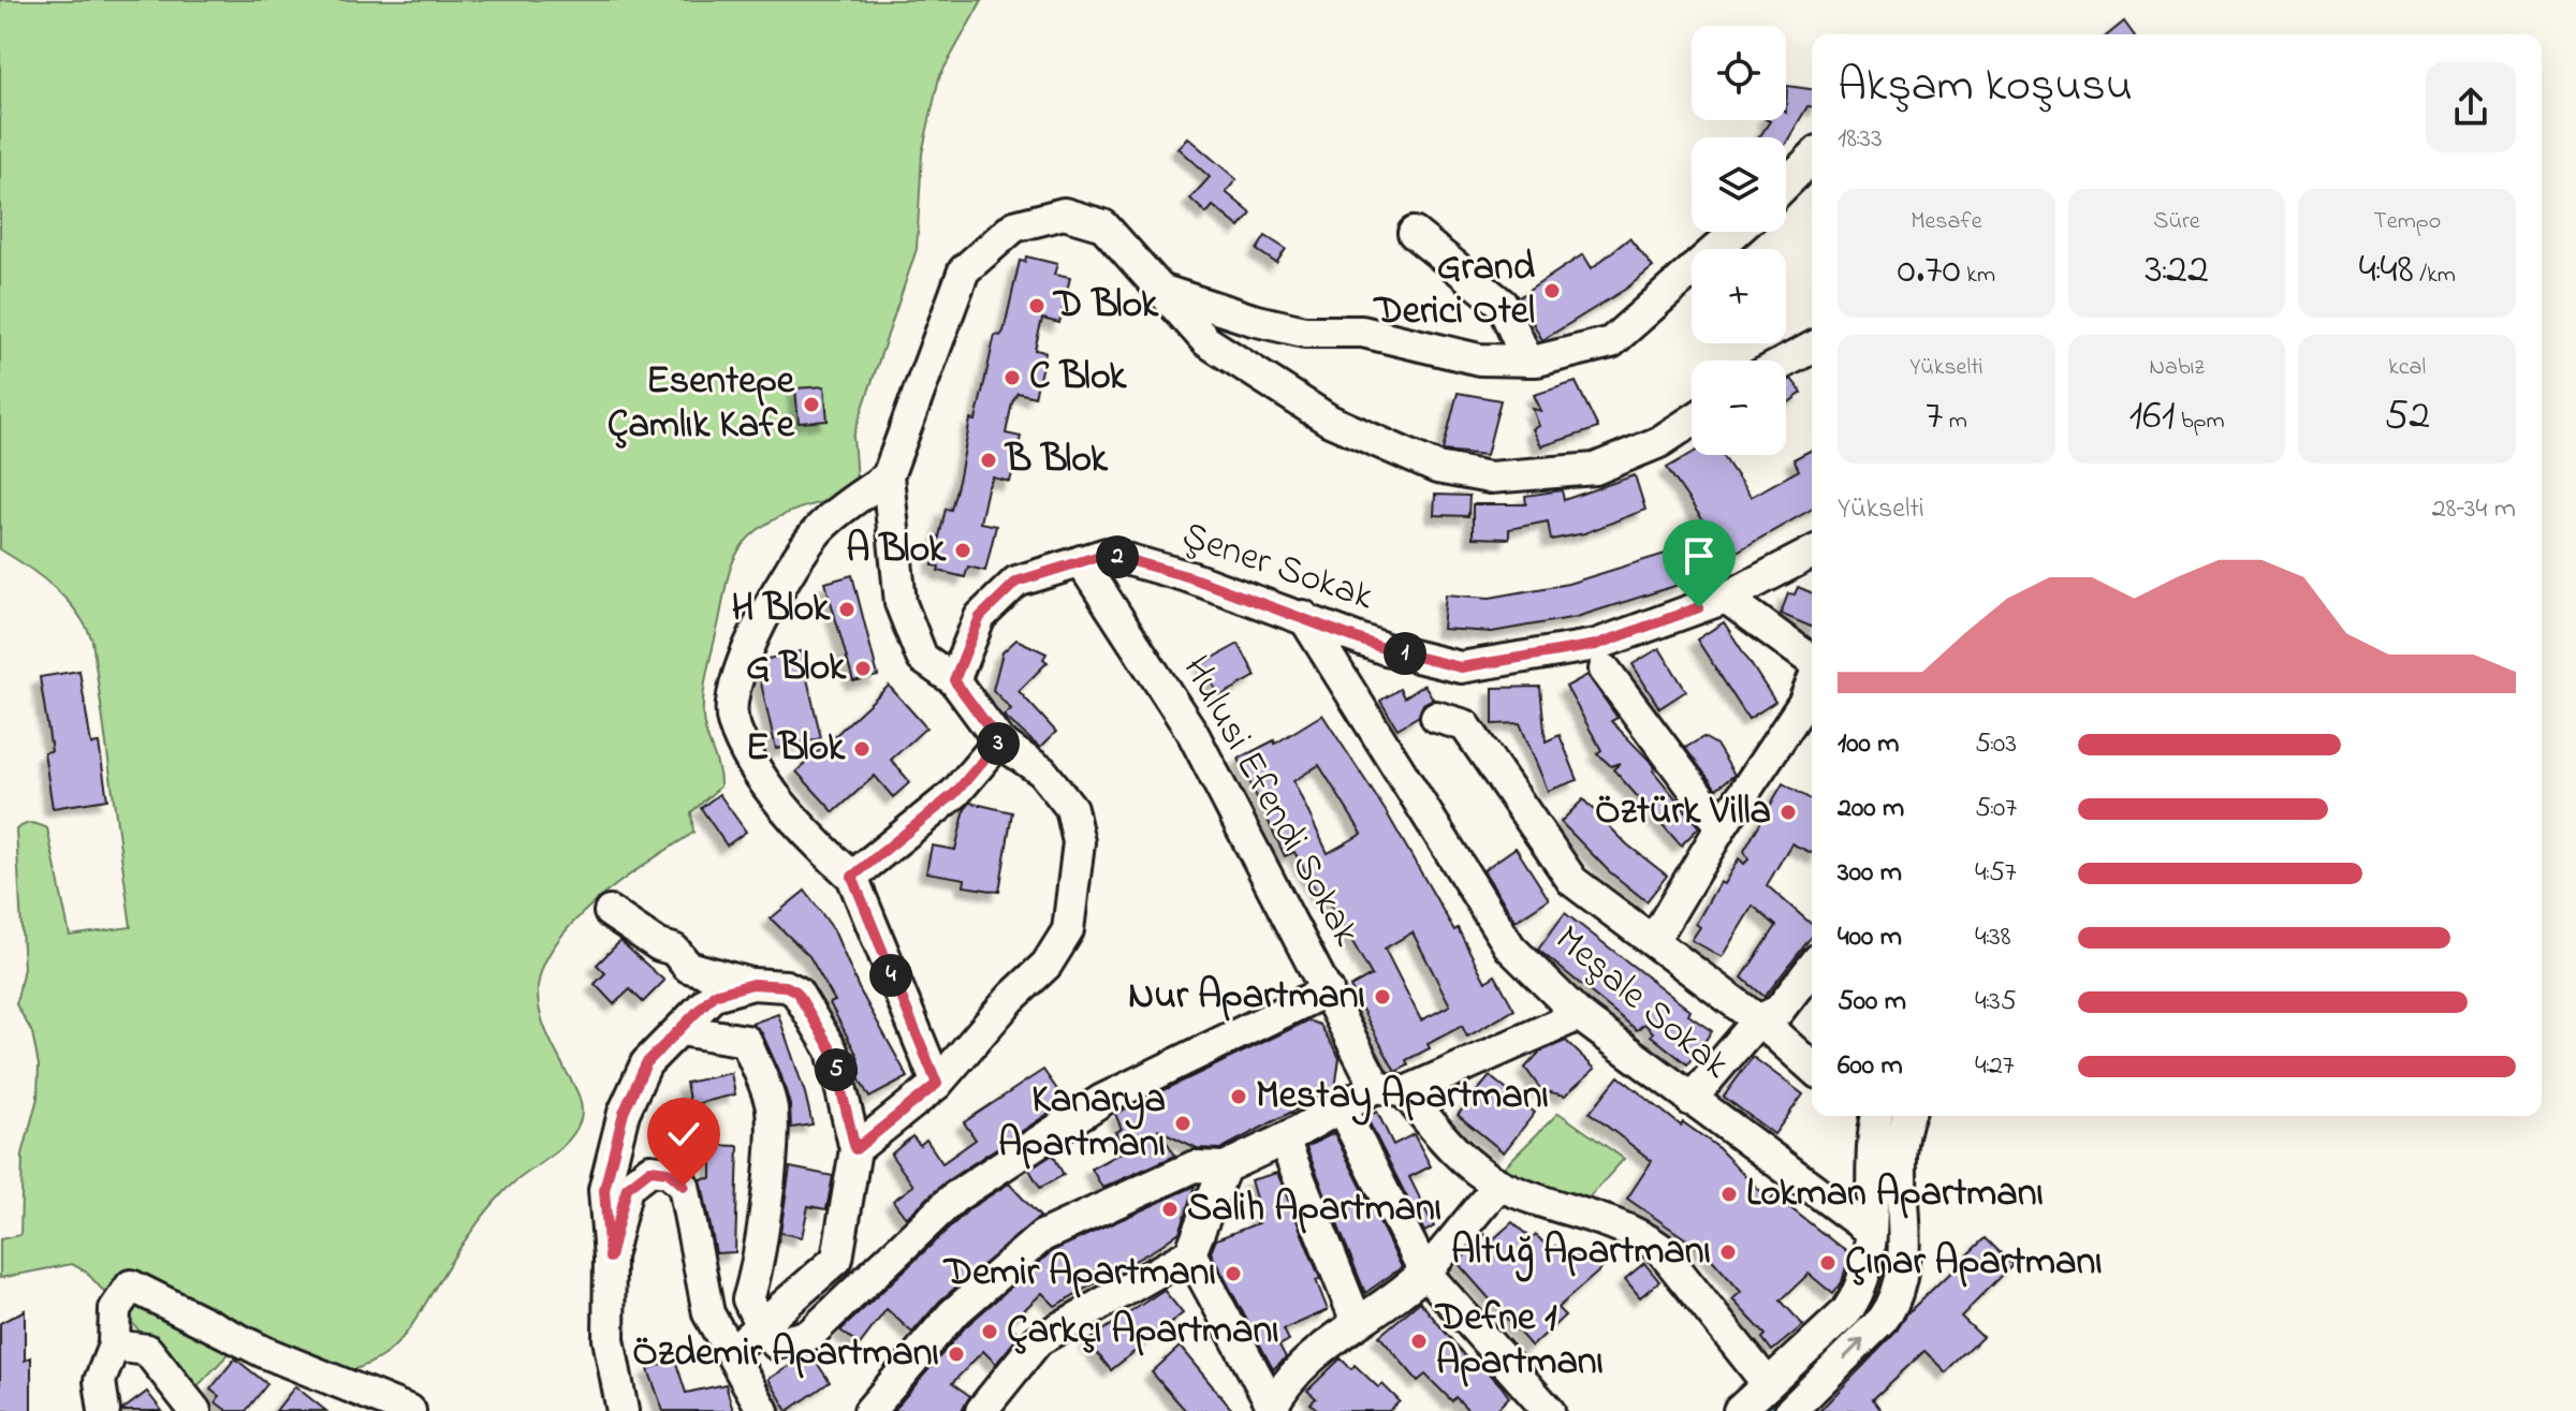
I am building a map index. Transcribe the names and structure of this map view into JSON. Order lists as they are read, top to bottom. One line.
{"streets":{"street":["Şener Sokak","Hulusi Efendi Sokak","Meşale Sokak"]},"crossings":[["Şener Sokak","Hulusi Efendi Sokak"],["Şener Sokak","Meşale Sokak"]],"places":["Grand Derici Otel","D Blok","C Blok","Esentepe Çamlık Kafe","B Blok","A Blok","H Blok","G Blok","E Blok","Öztürk Villa","Nur Apartmanı","Mestay Apartmanı","Kanarya Apartmanı","Lokman Apartmanı","Salih Apartmanı","Altuğ Apartmanı","Çınar Apartmanı","Demir Apartmanı","Çarkçı Apartmanı","Defne 1 Apartmanı","Özdemir Apartmanı"],"page":{"map_buttons":["+","−"],"heading":["Akşam koşusu","18:33"],"stats":[["Mesafe","0.70 km"],["Süre","3:22"],["Tempo","4:48 /km"],["Yükselti","7 m"],["Nabız","161 bpm"],["kcal","52"]],"chart":["Yükselti","28–34 m"],"pins":["2","1","3","4","5"],"list":[{"name":"100 m","note":"5:03"},{"name":"200 m","note":"5:07"},{"name":"300 m","note":"4:57"},{"name":"400 m","note":"4:38"},{"name":"500 m","note":"4:35"},{"name":"600 m","note":"4:27"}]}}
